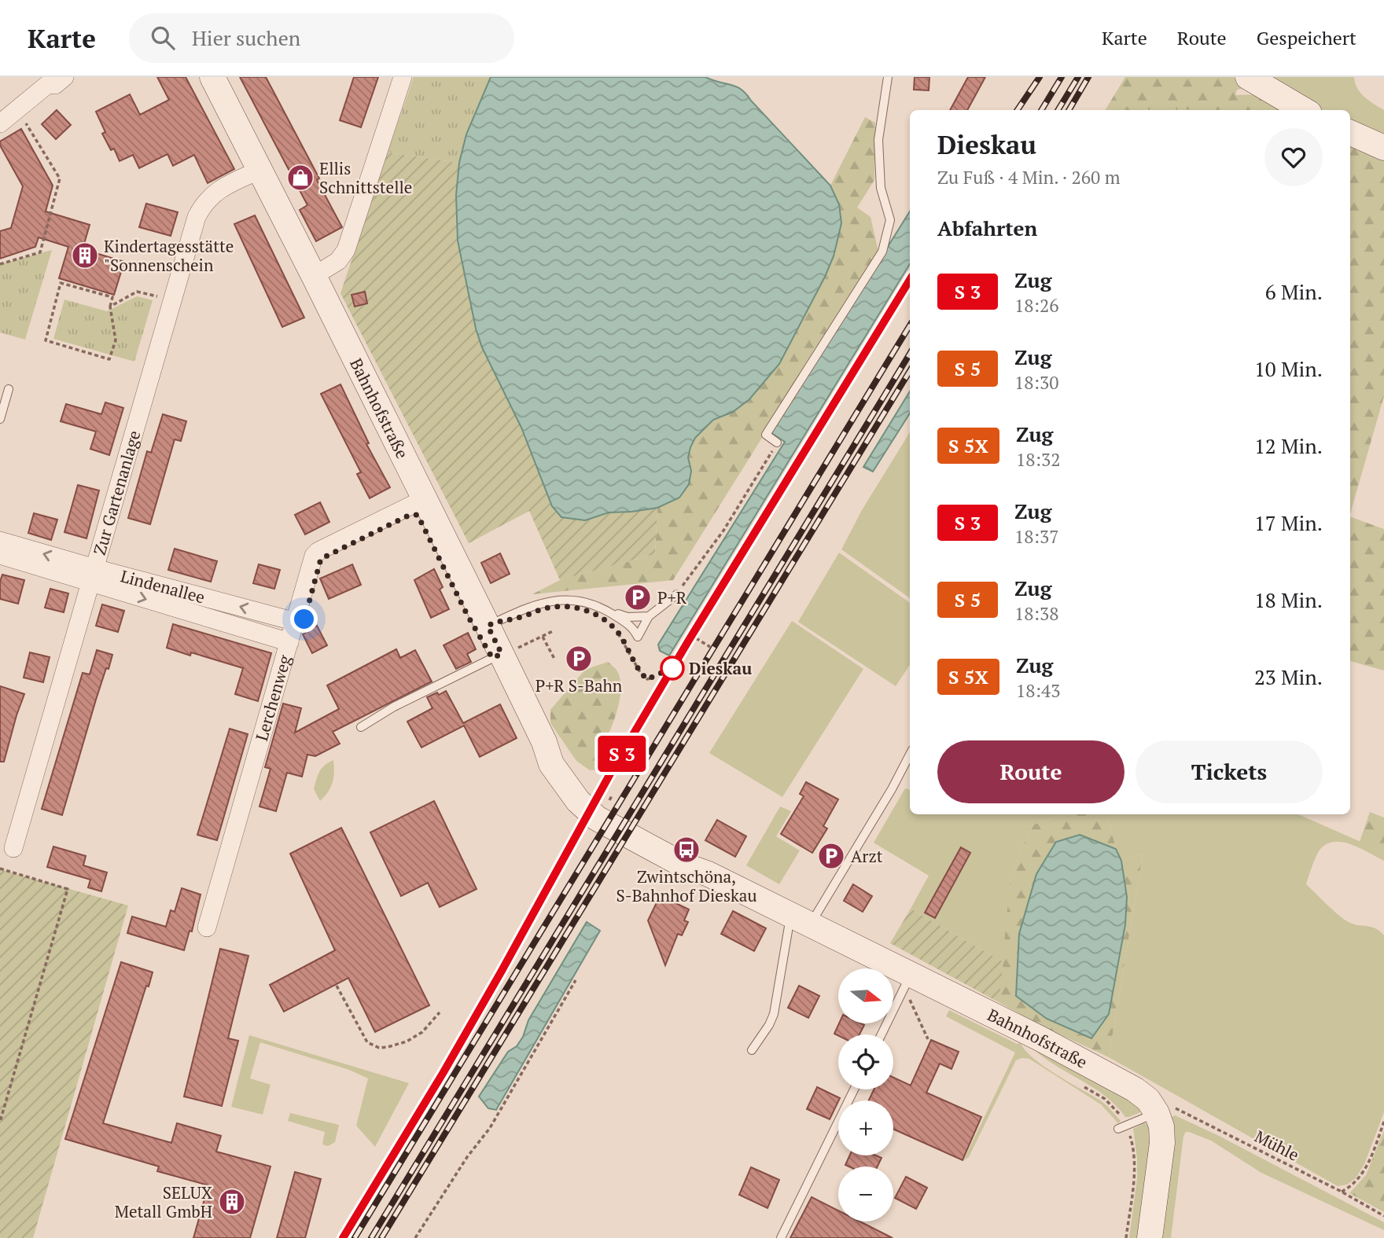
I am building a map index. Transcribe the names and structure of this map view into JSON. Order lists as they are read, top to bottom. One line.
{"streets":{"street":["Bahnhofstraße","Zur Gartenanlage","Lindenallee","Lerchenweg"],"path":["Mühle"]},"crossings":[["Bahnhofstraße","Zur Gartenanlage"],["Bahnhofstraße","Lerchenweg"],["Bahnhofstraße","Mühle"],["Zur Gartenanlage","Lindenallee"],["Lindenallee","Lerchenweg"]],"places":{"shop":["Ellis Schnittstelle"],"building":["Kindertagesstätte \"Sonnenschein","SELUX Metall GmbH"],"parking":["P+R","P+R S-Bahn","Arzt"],"other":["Dieskau"],"bus stop":["Zwintschöna, S-Bahnhof Dieskau"]},"north":"right","page":{"header":"Karte","search":"Hier suchen","nav":["Karte","Route","Gespeichert"],"on_map":"S 3","heading":[["Dieskau","Zu Fuß · 4 Min. · 260 m"],"Abfahrten"],"list":[{"mark":"S 3","name":"Zug","note":"18:26","value":"6 Min."},{"mark":"S 5","name":"Zug","note":"18:30","value":"10 Min."},{"mark":"S 5X","name":"Zug","note":"18:32","value":"12 Min."},{"mark":"S 3","name":"Zug","note":"18:37","value":"17 Min."},{"mark":"S 5","name":"Zug","note":"18:38","value":"18 Min."},{"mark":"S 5X","name":"Zug","note":"18:43","value":"23 Min."}],"buttons":["Route","Tickets"],"map_buttons":["+","−"]}}
